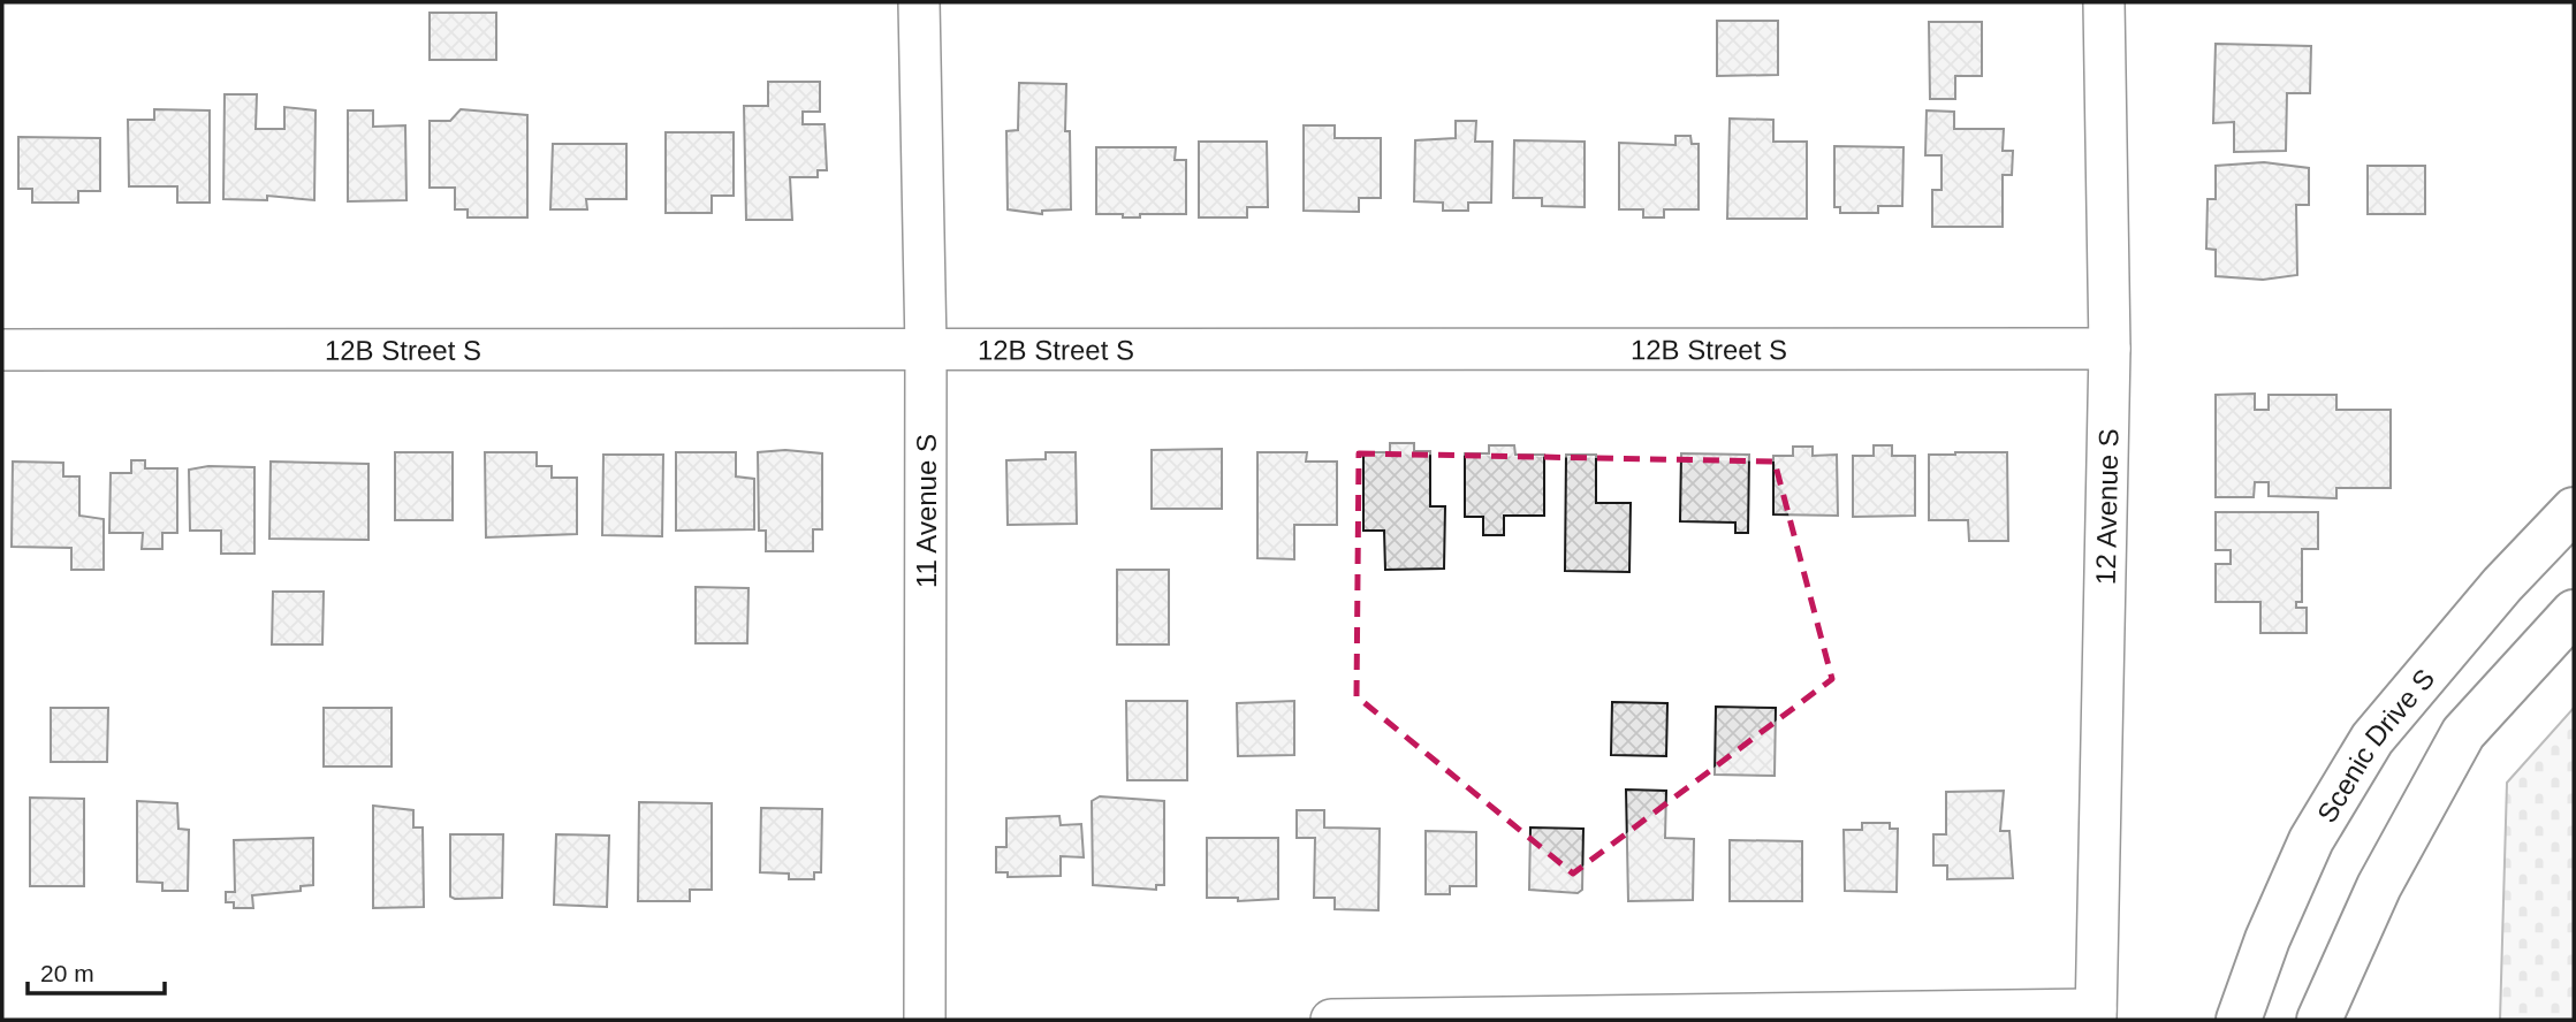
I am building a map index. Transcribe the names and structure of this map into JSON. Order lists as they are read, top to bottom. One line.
{"streets":{"main road":["Scenic Drive S"],"street":["12B Street S","12 Avenue S","11 Avenue S"]},"crossings":[["12B Street S","12 Avenue S"],["12B Street S","11 Avenue S"]],"scale_bar":"20 m"}
